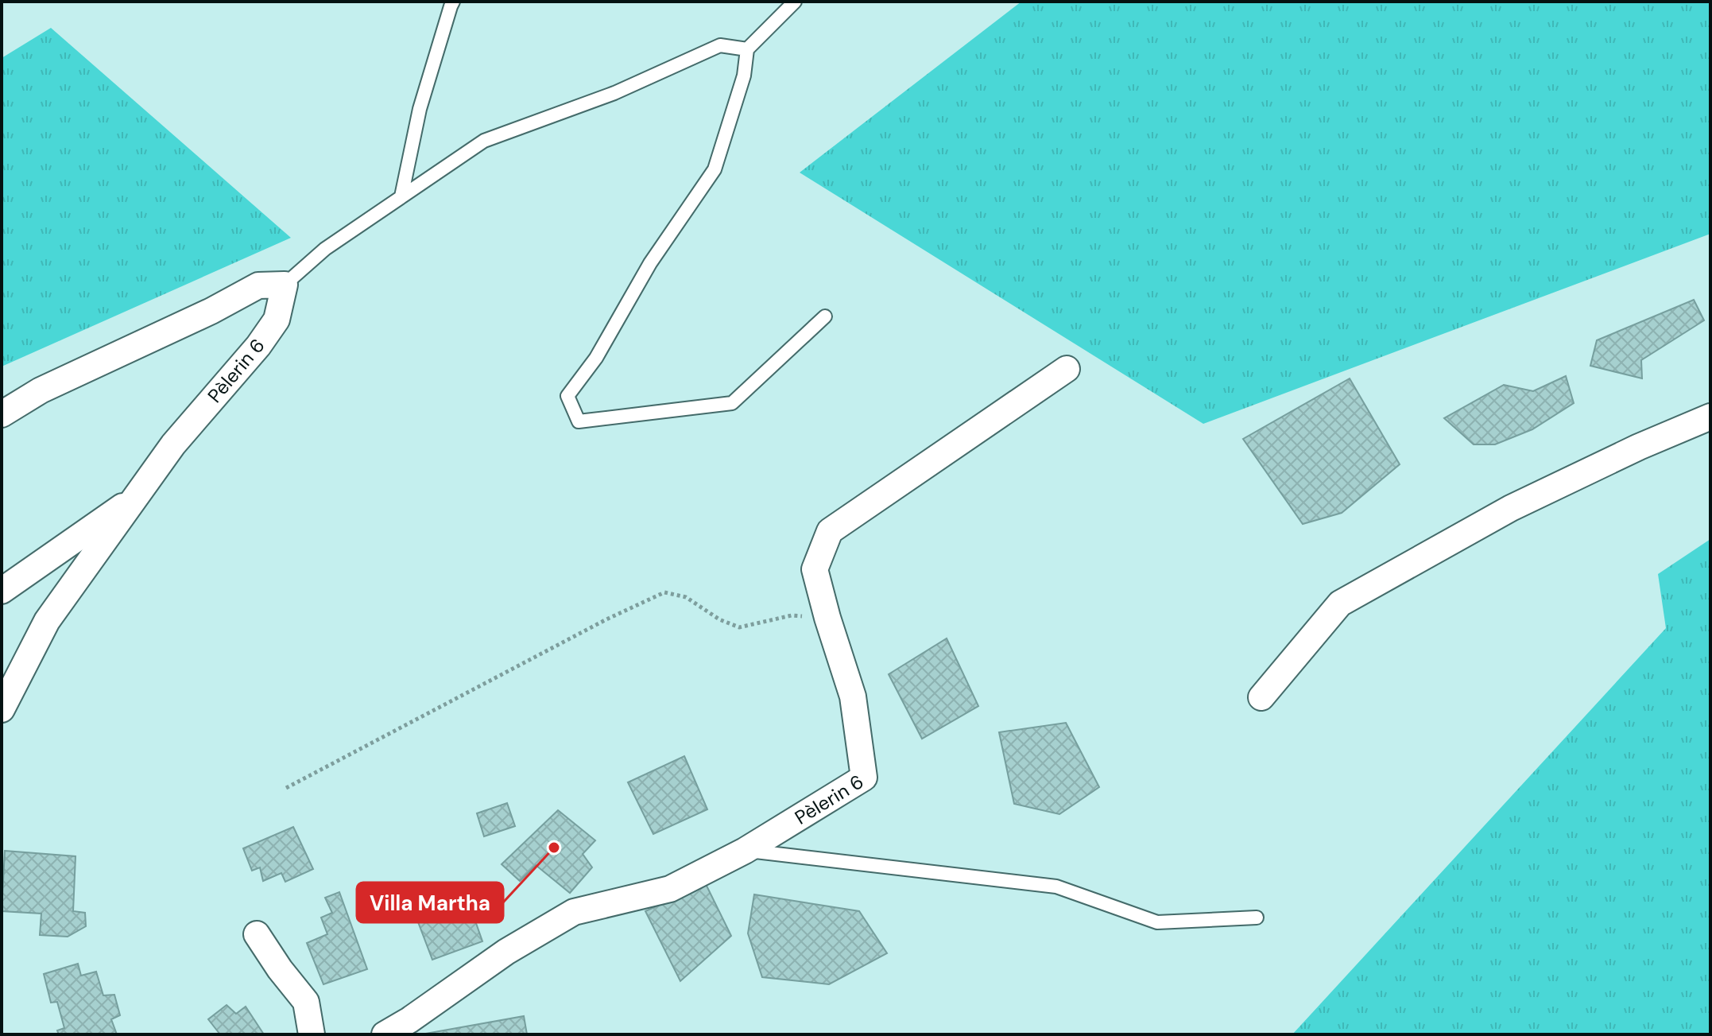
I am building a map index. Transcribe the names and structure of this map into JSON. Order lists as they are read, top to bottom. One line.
{"streets":{"street":["Pèlerin 6"]},"places":["Villa Martha"]}
